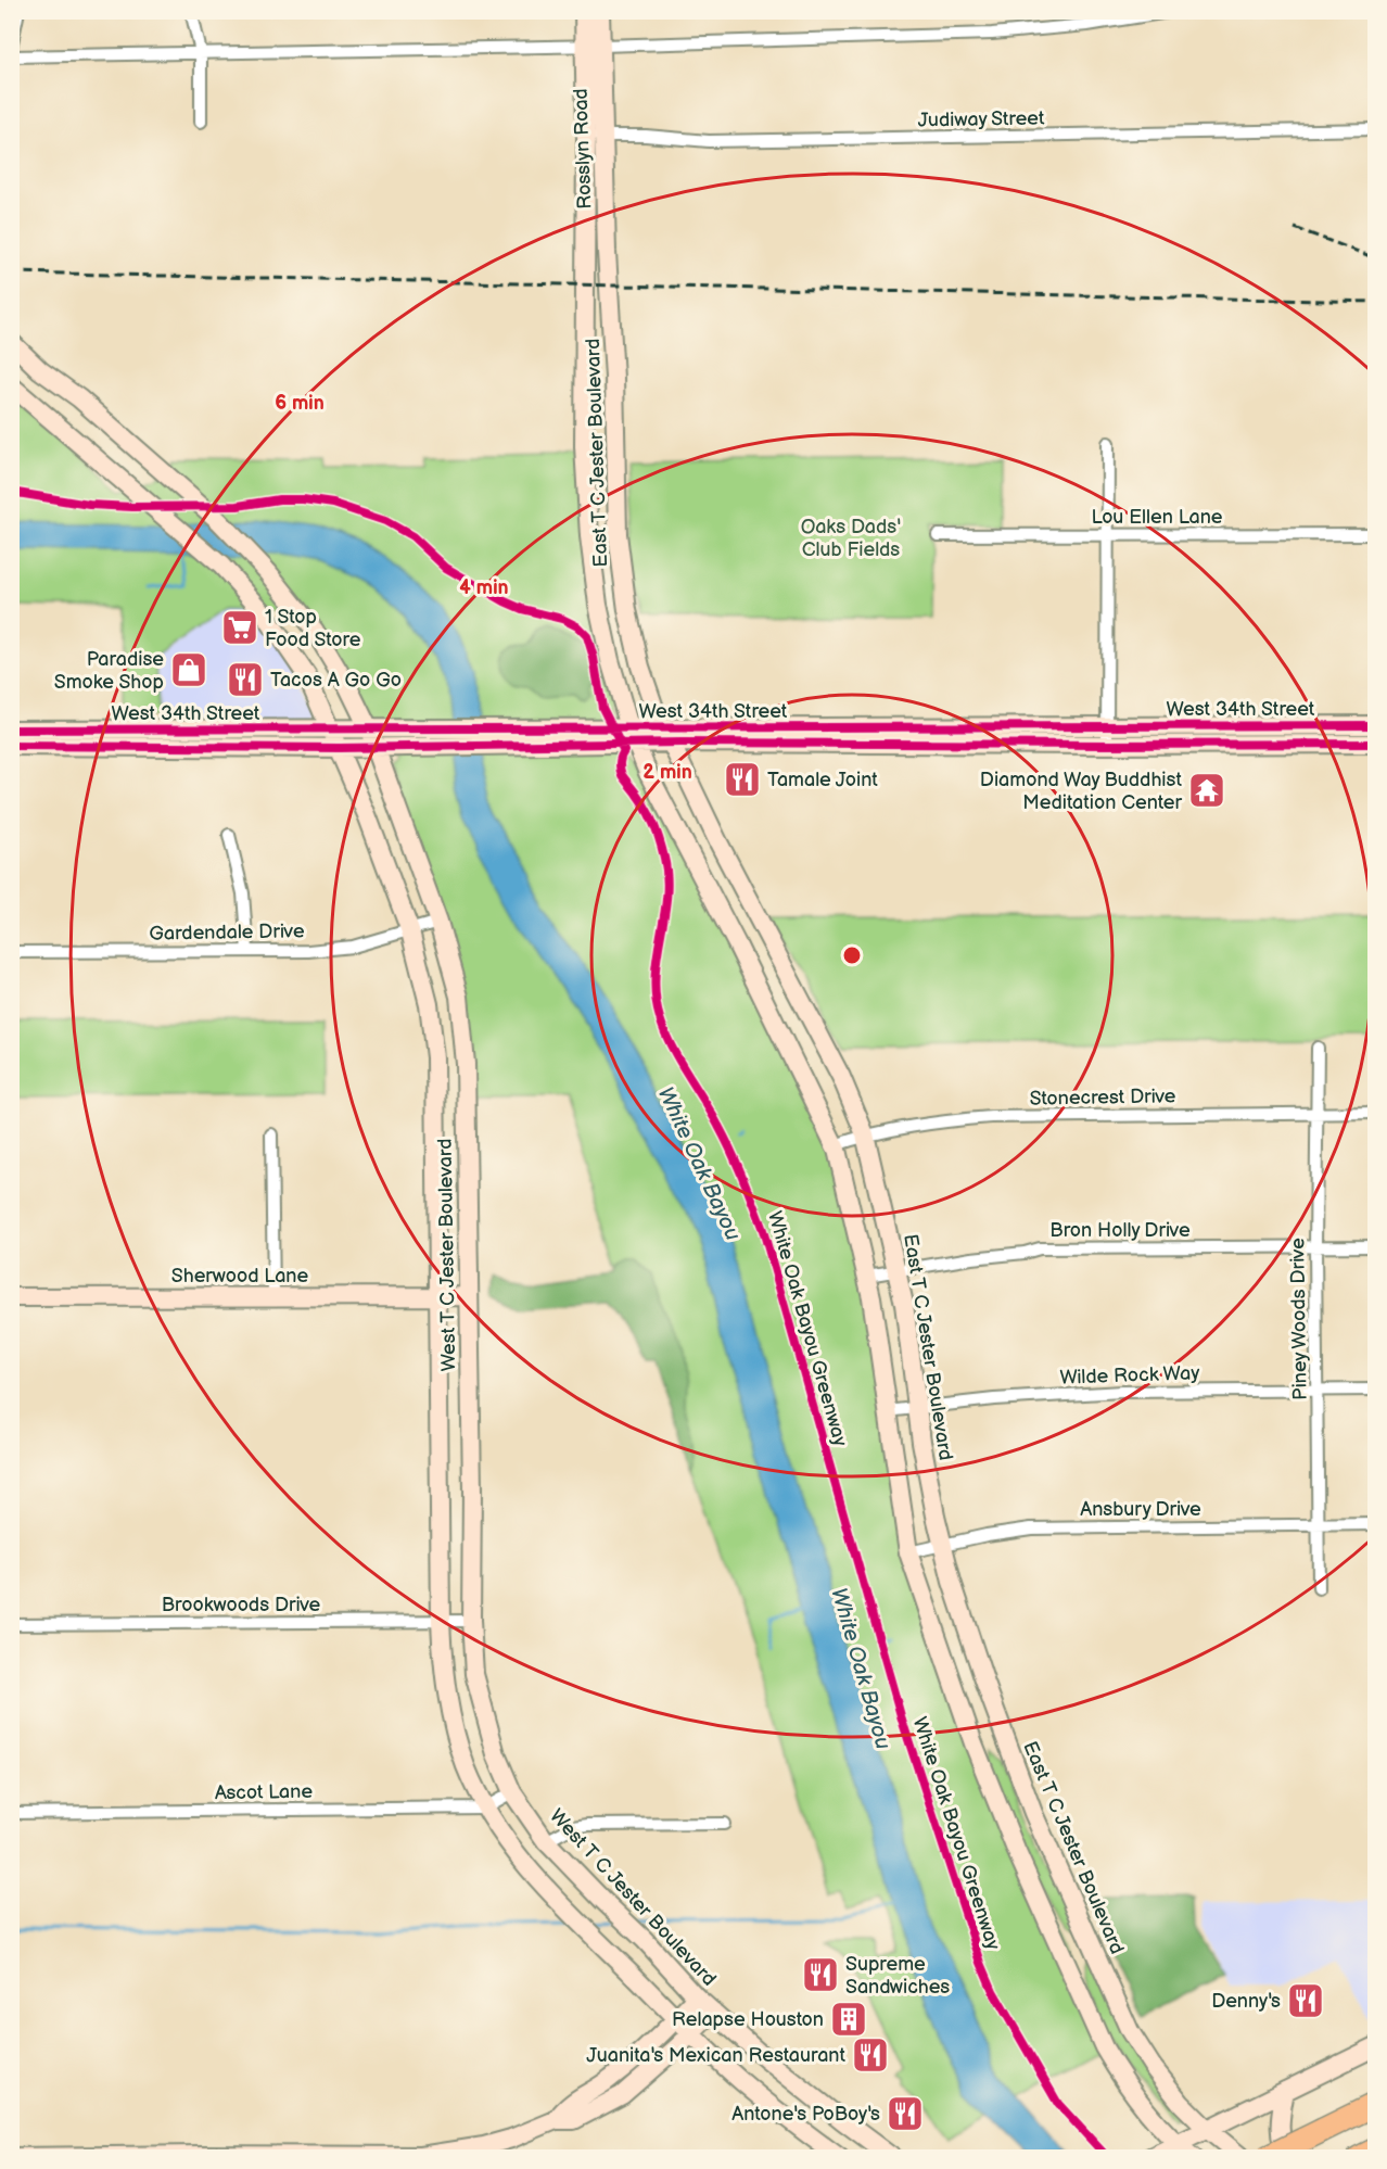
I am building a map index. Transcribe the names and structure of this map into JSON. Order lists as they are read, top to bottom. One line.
{"streets":{"main road":["Rosslyn Road","East T C Jester Boulevard","West 34th Street","West T C Jester Boulevard","Sherwood Lane"],"street":["Judiway Street","Lou Ellen Lane","Gardendale Drive","Stonecrest Drive","Bron Holly Drive","Piney Woods Drive","Wilde Rock Way","Ansbury Drive","Brookwoods Drive","Ascot Lane"],"cycle path":["White Oak Bayou Greenway"]},"crossings":[["Judiway Street","Rosslyn Road"],["Rosslyn Road","East T C Jester Boulevard"],["East T C Jester Boulevard","West 34th Street"],["East T C Jester Boulevard","Stonecrest Drive"],["East T C Jester Boulevard","Bron Holly Drive"],["East T C Jester Boulevard","Wilde Rock Way"],["East T C Jester Boulevard","Ansbury Drive"],["West 34th Street","West T C Jester Boulevard"],["Gardendale Drive","West T C Jester Boulevard"],["Stonecrest Drive","Piney Woods Drive"],["Bron Holly Drive","Piney Woods Drive"],["West T C Jester Boulevard","Sherwood Lane"],["West T C Jester Boulevard","Brookwoods Drive"],["West T C Jester Boulevard","Ascot Lane"],["Piney Woods Drive","Wilde Rock Way"],["Piney Woods Drive","Ansbury Drive"]],"water":["White Oak Bayou"],"parks":["Oaks Dads' Club Fields"],"places":{"supermarket":["1 Stop Food Store"],"shop":["Paradise Smoke Shop"],"restaurant":["Tacos A Go Go","Tamale Joint","Supreme Sandwiches","Denny's","Juanita's Mexican Restaurant","Antone's PoBoy's"],"temple":["Diamond Way Buddhist Meditation Center"],"building":["Relapse Houston"]},"rings":["6 min","4 min","2 min"]}
